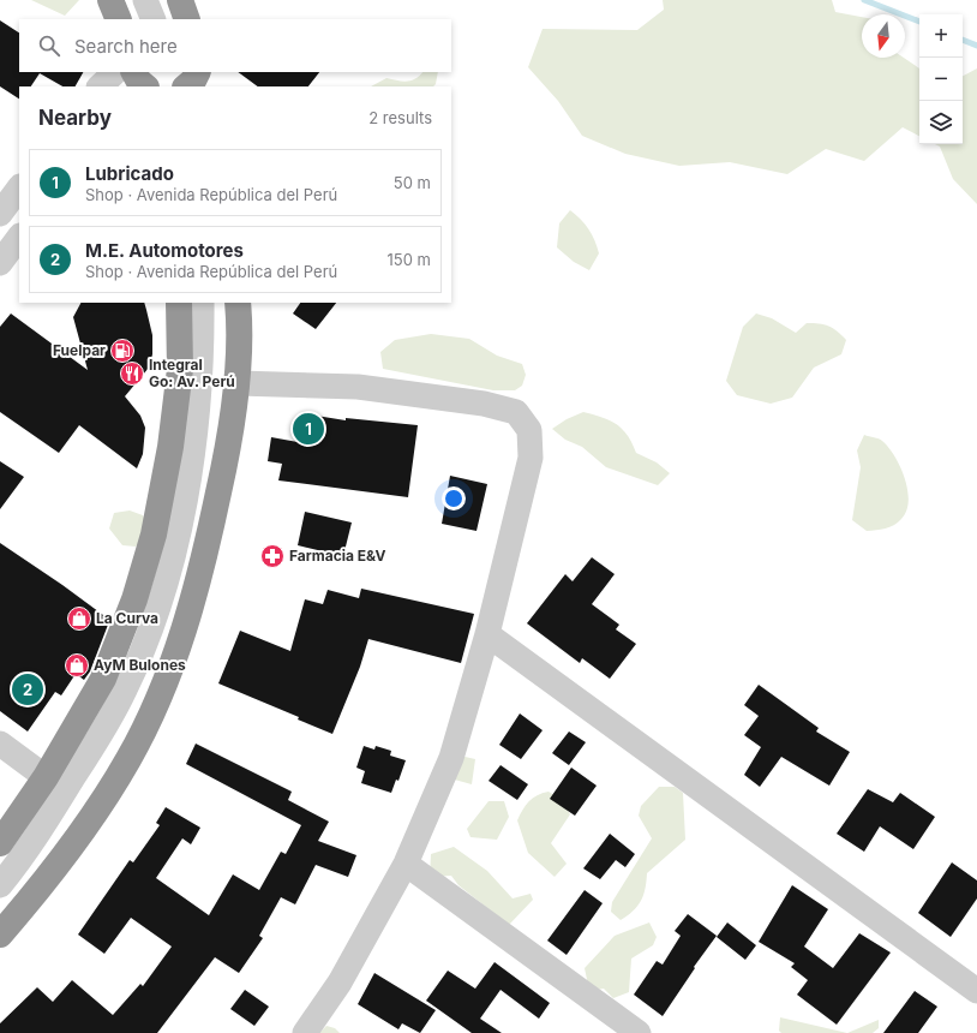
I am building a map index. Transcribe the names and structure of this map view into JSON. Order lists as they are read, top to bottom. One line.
{"places":{"fuel station":["Fuelpar"],"restaurant":["Integral Go: Av. Perú"],"pharmacy":["Farmacia E&V"],"shop":["La Curva","AyM Bulones"]},"north":"bottom","page":{"map_buttons":["+","−"],"search":"Search here","heading":["Nearby","2 results"],"list":[{"mark":"1","name":"Lubricado","note":"Shop · Avenida República del Perú","value":"50 m"},{"mark":"2","name":"M.E. Automotores","note":"Shop · Avenida República del Perú","value":"150 m"}],"pins":["1","2"]}}
